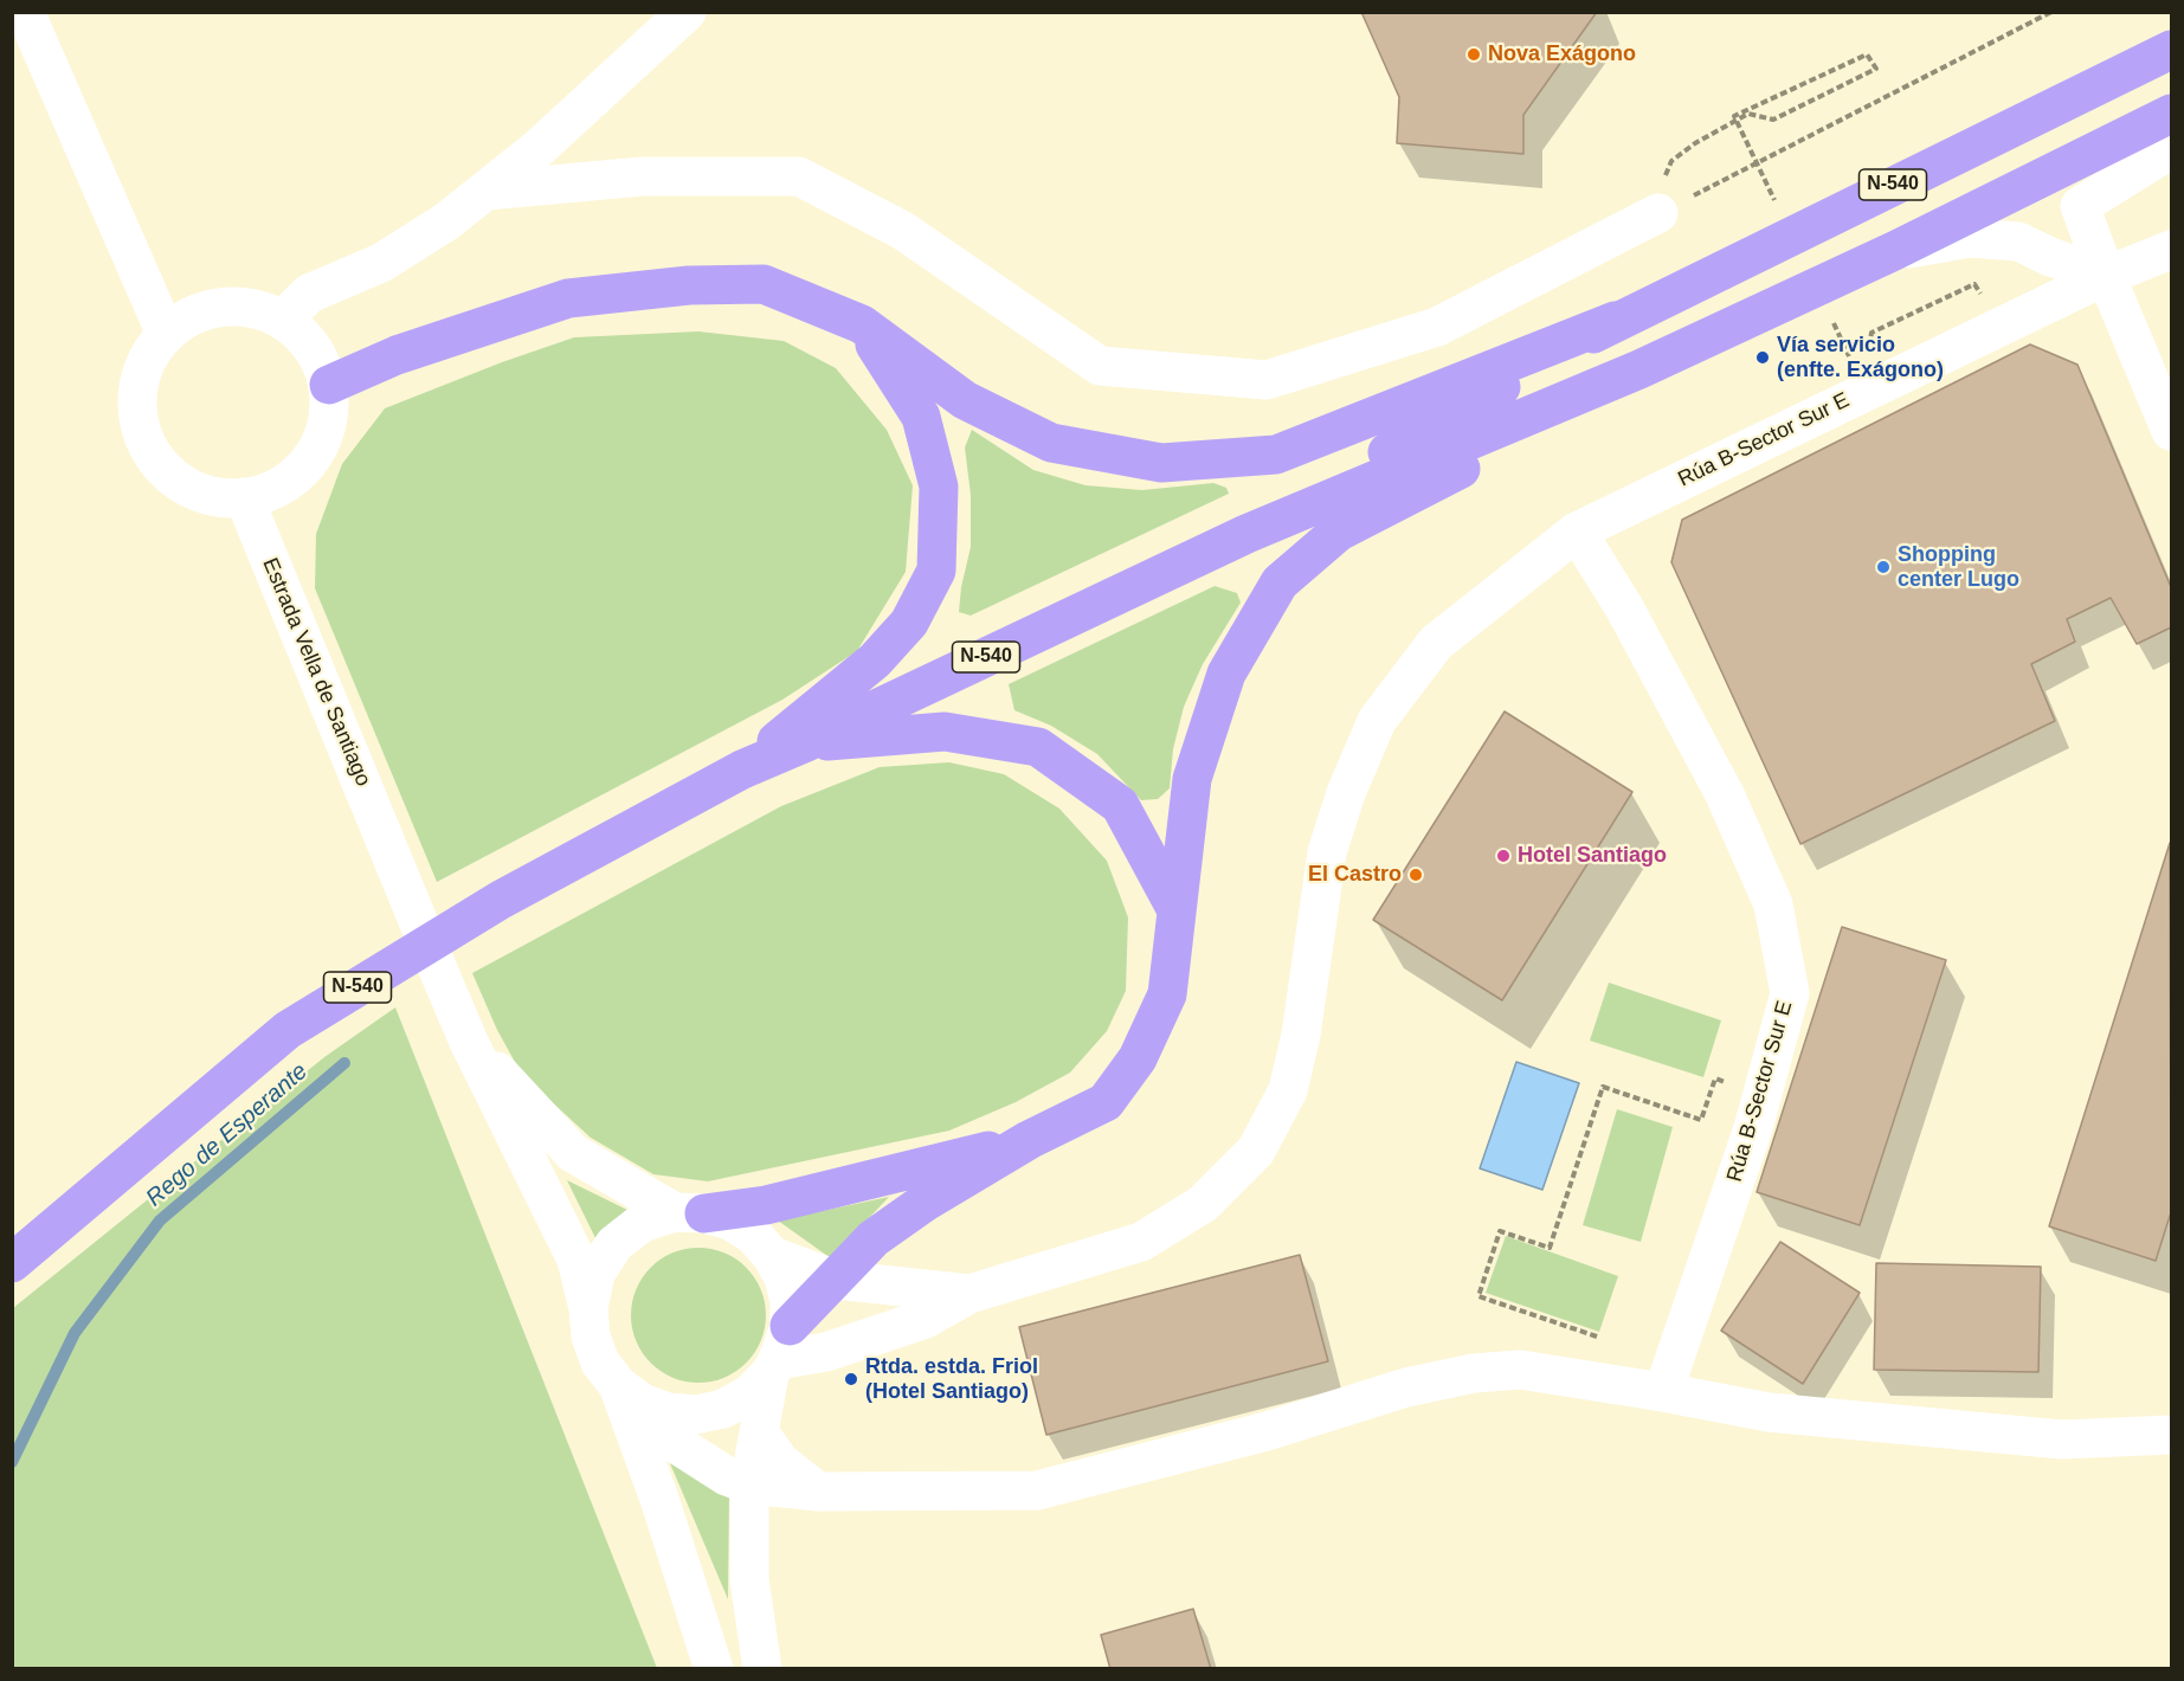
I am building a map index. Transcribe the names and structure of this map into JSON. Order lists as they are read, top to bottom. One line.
{"streets":{"highway":["N-540"],"street":["Rúa B-Sector Sur E","Estrada Vella de Santiago"]},"crossings":[["Rúa B-Sector Sur E","Estrada Vella de Santiago"]],"water":["Rego de Esperante"],"places":["Nova Exágono","Vía servicio (enfte. Exágono)","Shopping center Lugo","Hotel Santiago","El Castro","Rtda. estda. Friol (Hotel Santiago)"]}
